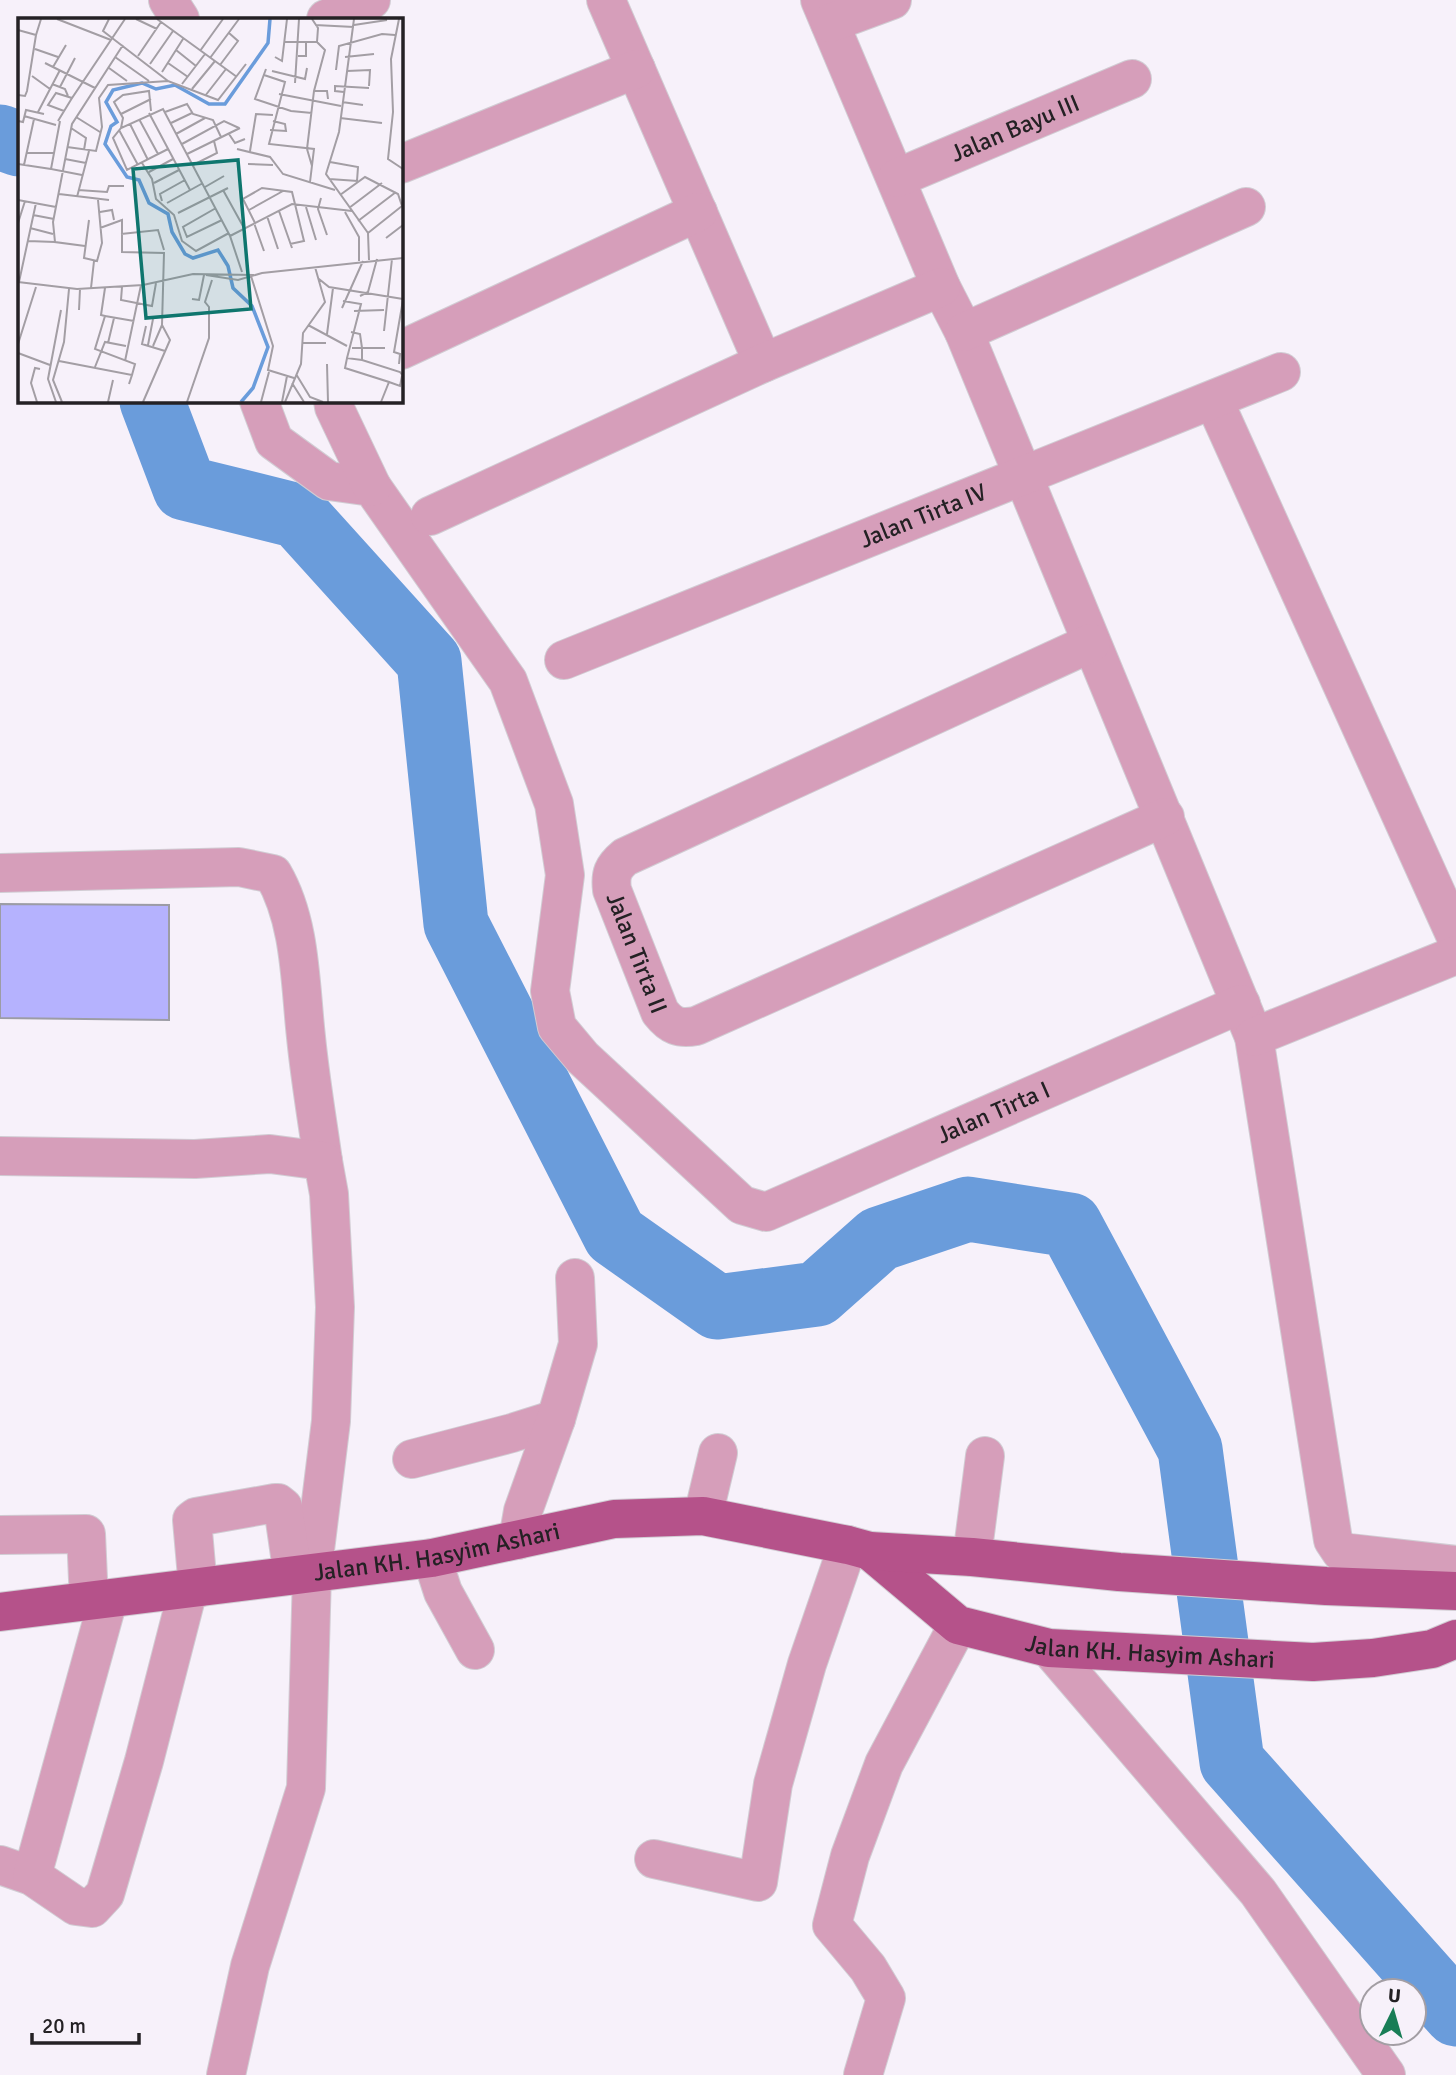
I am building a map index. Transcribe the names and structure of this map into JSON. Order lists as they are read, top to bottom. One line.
{"streets":{"main road":["Jalan KH. Hasyim Ashari"],"street":["Jalan Bayu III","Jalan Tirta IV","Jalan Tirta II","Jalan Tirta I"]},"scale_bar":"20 m","north":"top"}
